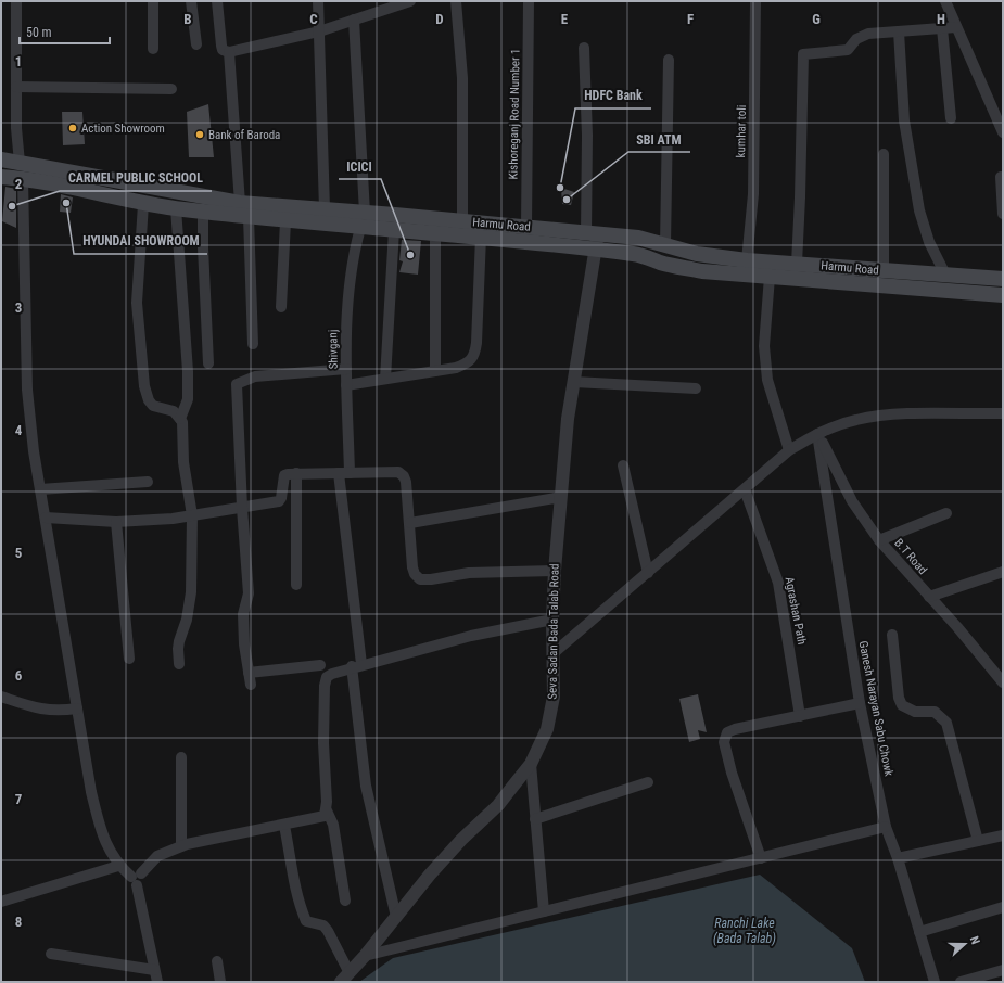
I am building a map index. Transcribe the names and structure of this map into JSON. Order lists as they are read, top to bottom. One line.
{"streets":{"main road":["Harmu Road"],"street":["Kishoreganj Road Number 1","kumhar toli","Shivganj","B.T Road","Agrashan Path","Seva Sadan Bada Talab Road","Ganesh Narayan Sabu Chowk"]},"crossings":[["Kishoreganj Road Number 1","Harmu Road"],["kumhar toli","Harmu Road"],["Harmu Road","Shivganj"],["Harmu Road","Seva Sadan Bada Talab Road"],["Shivganj","Seva Sadan Bada Talab Road"],["B.T Road","Ganesh Narayan Sabu Chowk"]],"water":["Ranchi Lake (Bada Talab)"],"places":["Action Showroom","Bank of Baroda","HDFC Bank","SBI ATM","HYUNDAI SHOWROOM","CARMEL PUBLIC SCHOOL","ICICI"],"scale_bar":"50 m","north":"right","grid":{"columns":["B","C","D","E","F","G","H"],"rows":["1","2","3","4","5","6","7","8"]}}
